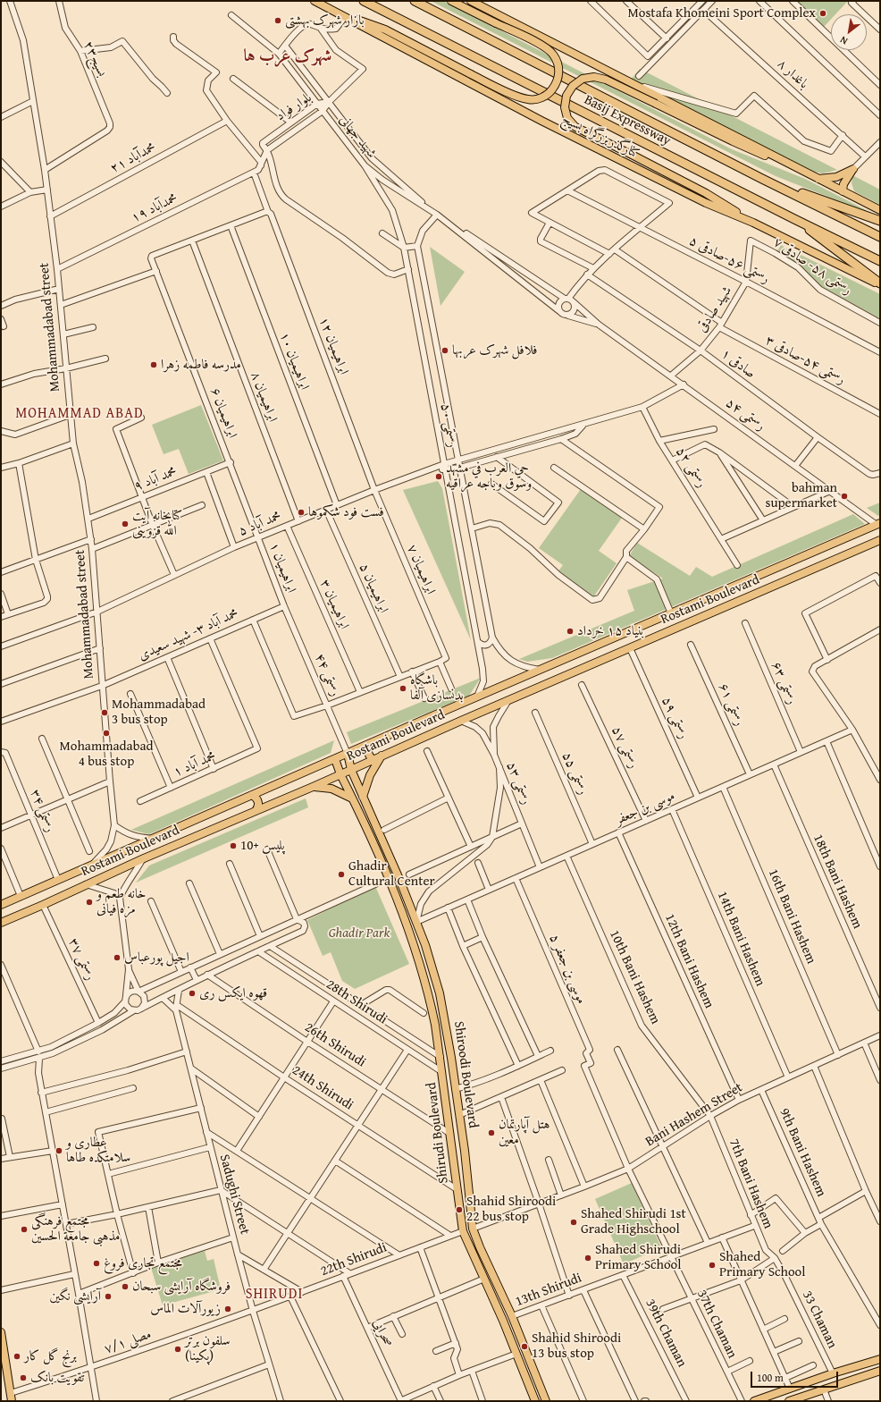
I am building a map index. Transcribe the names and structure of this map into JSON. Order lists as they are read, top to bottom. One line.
{"streets":{"highway":["Basij Expressway"],"main road":["کنارگذربزرگراه بسیج","Rostami Boulevard","Shiroodi Boulevard","Shirudi Boulevard"],"street":["بسیج۲۳","باغدار ۸","بلوار فواد","شهید جهانی","محمدآباد ۲۱","محمدآباد ۱۹","رستمی ۵۶-صادقی ۵","رستمی ۵۸- صادقی ۷","شهید صادقی","Mohammadabad street","ابراهیمیان ۱۲","رستمی ۵۴-صادقی ۳","ابراهیمیان ۱۰","صادقی ۱","ابراهیمیان ۸","ابراهیمیان ۶","رستمی ۵۴","رستمی ۵۰","رستمی ۵۲","محمد آباد ۹","محمد آباد ۵","ابراهیمیان ۱","ابراهیمیان ۷","ابراهیمیان ۵","ابراهیمیان ۳","محمد آباد ۳- شهید سعیدی","رستمی ۴۴","رستمی ۶۳","رستمی ۶۱","رستمی ۵۹","رستمی ۵۷","محمد آباد ۱","رستمی ۵۵","رستمی ۵۳","موسی بن جعفر","رستمی ۳۴","18th Bani Hashem","16th Bani Hashem","14th Bani Hashem","رستمی ۳۷","12th Bani Hashem","موسی بن جعفر ۵","10th Bani Hashem","28th Shirudi","26th Shirudi","24th Shirudi","Bani Hashem Street","9th Bani Hashem","7th Bani Hashem","Sadughi Street","22th Shirudi","13th Shirudi","33 Chaman","37th Chaman","صحرایی","39th Chaman","مصلی ۷/۱"]},"crossings":[["بسیج۲۳","Mohammadabad street"],["بلوار فواد","شهید جهانی"],["بلوار فواد","محمدآباد ۱۹"],["شهید جهانی","رستمی ۵۴"],["شهید جهانی","رستمی ۵۰"],["محمدآباد ۲۱","Mohammadabad street"],["محمدآباد ۱۹","Mohammadabad street"],["محمدآباد ۱۹","ابراهیمیان ۱۲"],["رستمی ۵۶-صادقی ۵","شهید صادقی"],["رستمی ۵۸- صادقی ۷","شهید صادقی"],["شهید صادقی","رستمی ۵۴-صادقی ۳"],["شهید صادقی","صادقی ۱"],["شهید صادقی","رستمی ۵۴"],["Mohammadabad street","محمد آباد ۹"],["Mohammadabad street","محمد آباد ۵"],["Mohammadabad street","Rostami Boulevard"],["Mohammadabad street","محمد آباد ۳- شهید سعیدی"],["ابراهیمیان ۱۲","محمد آباد ۵"],["ابراهیمیان ۱۲","ابراهیمیان ۷"],["ابراهیمیان ۱۰","محمد آباد ۵"],["ابراهیمیان ۸","ابراهیمیان ۶"],["ابراهیمیان ۸","محمد آباد ۵"],["ابراهیمیان ۶","محمد آباد ۹"],["ابراهیمیان ۶","محمد آباد ۵"],["ابراهیمیان ۶","ابراهیمیان ۱"],["رستمی ۵۴","Rostami Boulevard"],["رستمی ۵۰","محمد آباد ۵"],["رستمی ۵۰","Rostami Boulevard"],["محمد آباد ۵","ابراهیمیان ۱"],["محمد آباد ۵","ابراهیمیان ۷"],["محمد آباد ۵","ابراهیمیان ۵"],["محمد آباد ۵","ابراهیمیان ۳"],["ابراهیمیان ۱","محمد آباد ۳- شهید سعیدی"],["ابراهیمیان ۱","رستمی ۴۴"],["Rostami Boulevard","رستمی ۴۴"],["Rostami Boulevard","رستمی ۵۹"],["Rostami Boulevard","رستمی ۵۳"],["Rostami Boulevard","رستمی ۳۴"],["Rostami Boulevard","رستمی ۳۷"],["Rostami Boulevard","Shiroodi Boulevard"],["Rostami Boulevard","Shirudi Boulevard"],["محمد آباد ۳- شهید سعیدی","رستمی ۴۴"],["محمد آباد ۳- شهید سعیدی","محمد آباد ۱"],["رستمی ۴۴","Shiroodi Boulevard"],["رستمی ۶۳","موسی بن جعفر"],["رستمی ۶۱","موسی بن جعفر"],["رستمی ۵۹","موسی بن جعفر"],["رستمی ۵۷","موسی بن جعفر"],["رستمی ۵۵","موسی بن جعفر"],["رستمی ۵۳","موسی بن جعفر"],["موسی بن جعفر","18th Bani Hashem"],["موسی بن جعفر","16th Bani Hashem"],["موسی بن جعفر","14th Bani Hashem"],["موسی بن جعفر","12th Bani Hashem"],["موسی بن جعفر","موسی بن جعفر ۵"],["موسی بن جعفر","10th Bani Hashem"],["موسی بن جعفر","Shiroodi Boulevard"],["16th Bani Hashem","Bani Hashem Street"],["14th Bani Hashem","Bani Hashem Street"],["12th Bani Hashem","Bani Hashem Street"],["موسی بن جعفر ۵","37th Chaman"],["10th Bani Hashem","Bani Hashem Street"],["10th Bani Hashem","7th Bani Hashem"],["28th Shirudi","Shirudi Boulevard"],["26th Shirudi","Shirudi Boulevard"],["Shiroodi Boulevard","Bani Hashem Street"],["Shiroodi Boulevard","13th Shirudi"],["24th Shirudi","Shirudi Boulevard"],["24th Shirudi","Sadughi Street"],["Bani Hashem Street","9th Bani Hashem"],["Bani Hashem Street","7th Bani Hashem"],["Bani Hashem Street","37th Chaman"],["Shirudi Boulevard","22th Shirudi"],["7th Bani Hashem","13th Shirudi"],["7th Bani Hashem","33 Chaman"],["Sadughi Street","22th Shirudi"],["Sadughi Street","مصلی ۷/۱"],["22th Shirudi","صحرایی"],["22th Shirudi","مصلی ۷/۱"],["13th Shirudi","37th Chaman"],["13th Shirudi","39th Chaman"]],"districts":["شهرک عرب ها","MOHAMMAD ABAD","SHIRUDI"],"parks":["Ghadir Park"],"places":["Mostafa Khomeini Sport Complex","بازار شهرک بهشتی","فلافل شهرک عربها","مدرسه فاطمه زهرا","حي العرب في مشهد وسوق وباجه عراقيه","bahman supermarket","فست فود شکموها","کتابخانه آیت الله قزوینی","بنیاد ۱۵ خرداد","باشگاه بدنسازی آلفا","Mohammadabad 3 bus stop","Mohammadabad 4 bus stop","پلیس +10","Ghadir Cultural Center","خانه طعم و مزه فیانی","اجیل پورعباس","قهوه ایکس ری","هتل آپارتمان معین","عطاری و سلامتکده طاها","Shahid Shiroodi 22 bus stop","Shahed Shirudi 1st Grade Highschool","مجتمع فرهنگی مذهبی جامعة الحسین","Shahed Shirudi Primary School","مجتمع تجاری فروغ","Shahed Primary School","فروشگاه آرایشی سبحان","آرایشی نگین","زیورآلات الماس","Shahid Shiroodi 13 bus stop","سلفون برتر (پکینا)","برنج گل کار","تقویت بانک"],"scale_bar":"100 m","north":"bottom left"}
